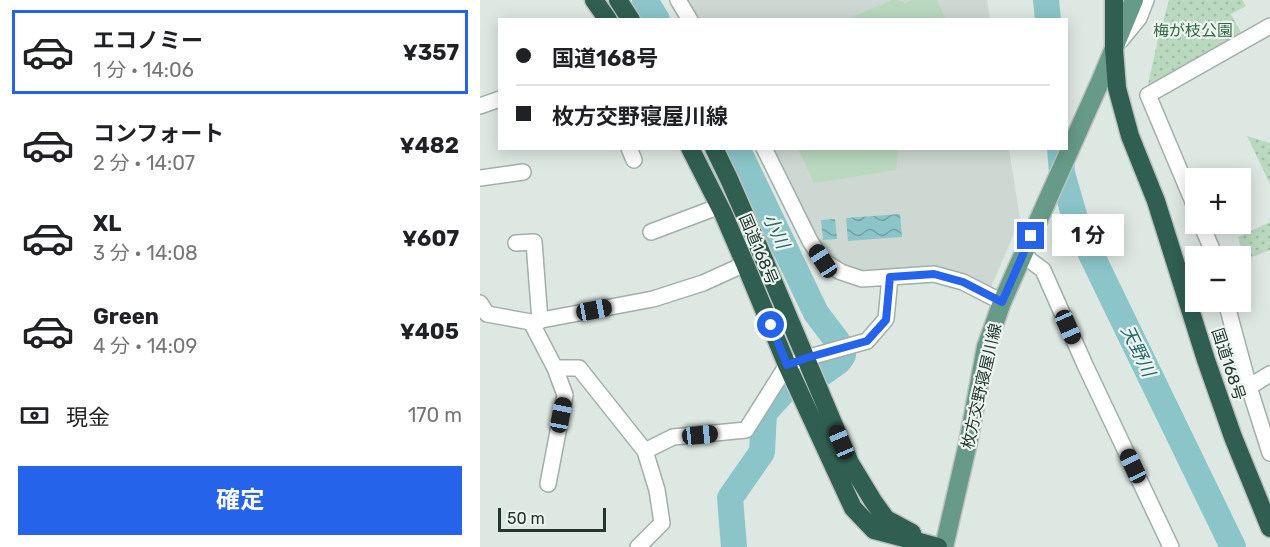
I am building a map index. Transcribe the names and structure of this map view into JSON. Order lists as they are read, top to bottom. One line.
{"streets":{"highway":["国道168号"],"main road":["枚方交野寝屋川線"]},"crossings":[["国道168号","枚方交野寝屋川線"]],"water":["小川","天野川"],"parks":["梅が枝公園"],"scale_bar":"50 m","page":{"list":[{"name":"エコノミー","note":"1 分 · 14:06","value":"¥357"},{"name":"コンフォート","note":"2 分 · 14:07","value":"¥482"},{"name":"XL","note":"3 分 · 14:08","value":"¥607"},{"name":"Green","note":"4 分 · 14:09","value":"¥405"}],"banner":["国道168号","枚方交野寝屋川線"],"map_buttons":["+","−"],"bubble":"1 分","pay":["現金","170 m"],"buttons":"確定","scale":"50 m"}}
